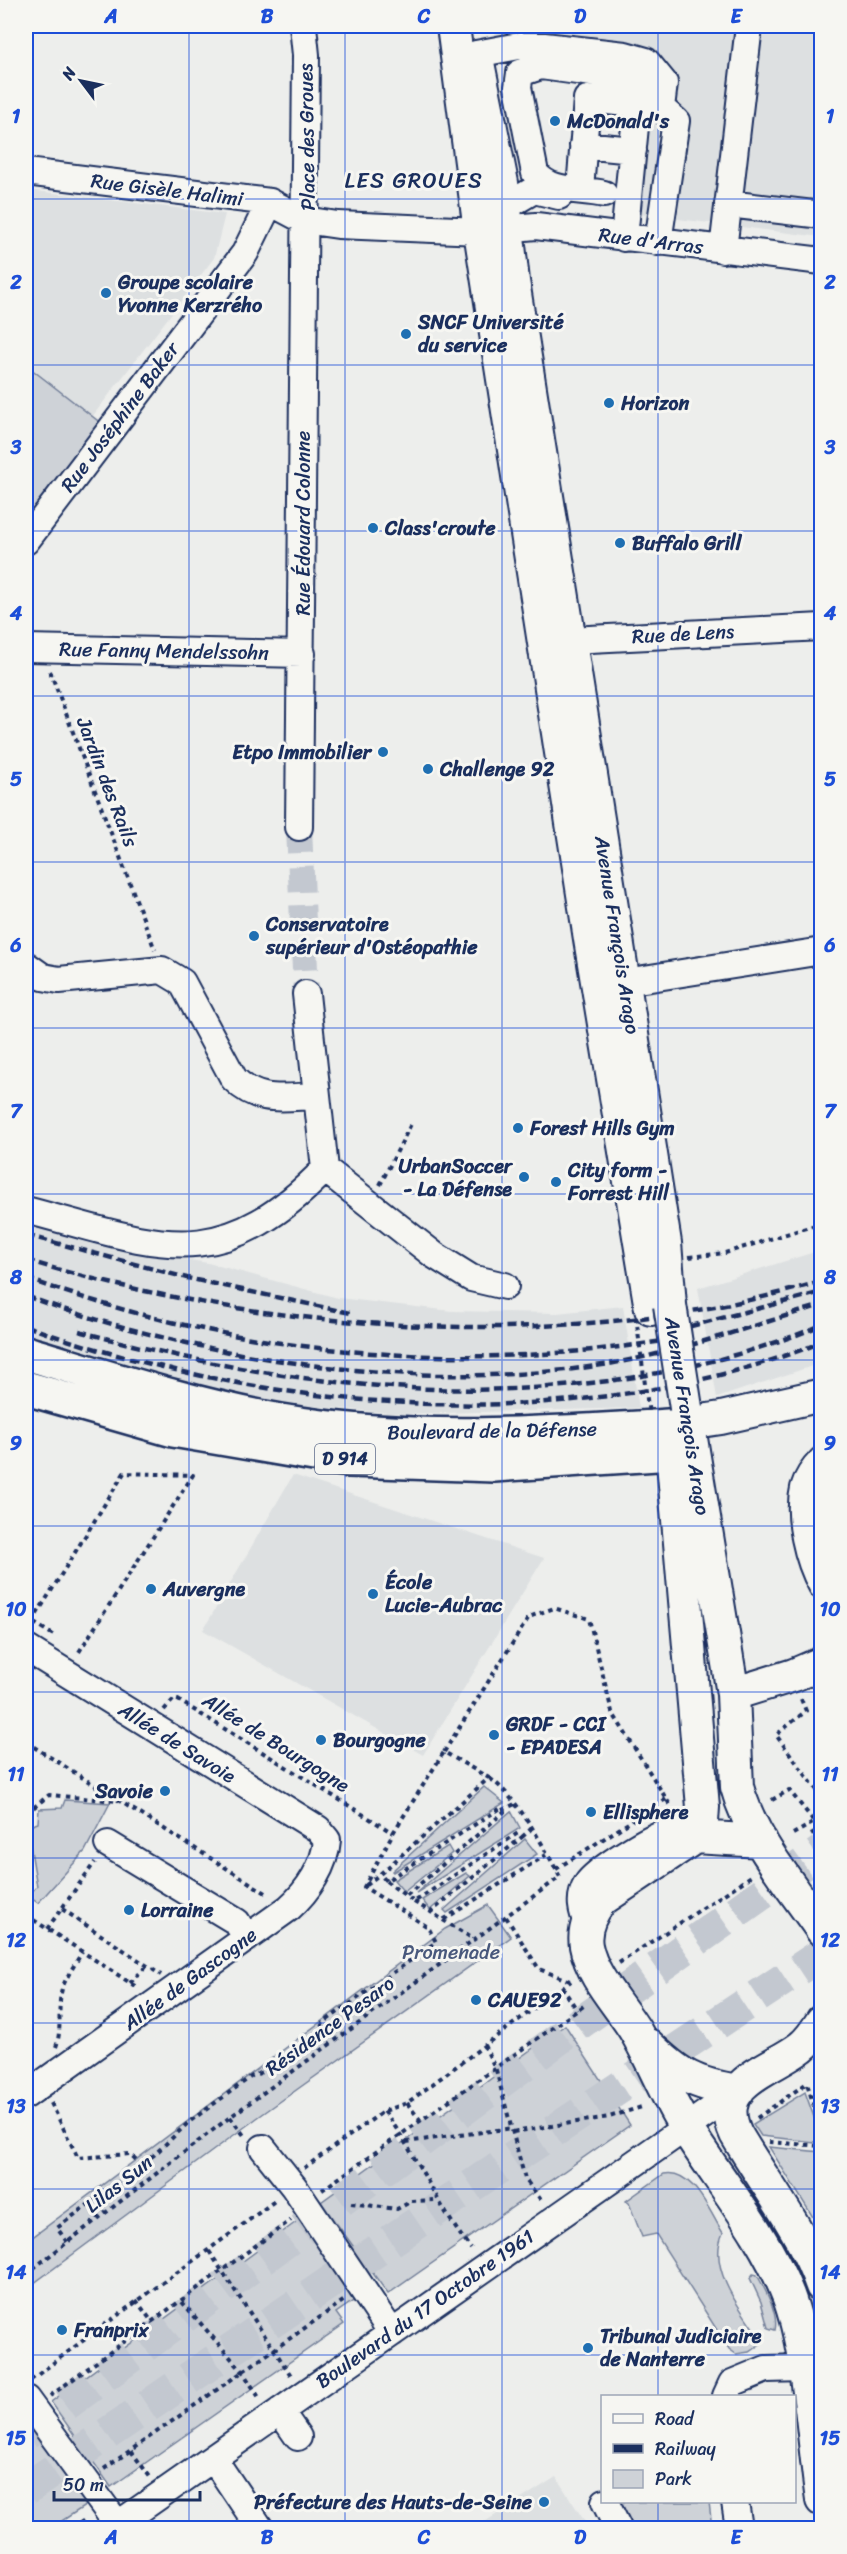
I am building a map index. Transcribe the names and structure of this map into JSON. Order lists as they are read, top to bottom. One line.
{"streets":{"highway":["Boulevard de la Défense","D 914"],"main road":["Avenue François Arago"],"street":["Place des Groues","Rue Gisèle Halimi","Rue d'Arras","Rue Joséphine Baker","Rue Édouard Colonne","Rue de Lens","Rue Fanny Mendelssohn","Allée de Savoie","Allée de Gascogne","Boulevard du 17 Octobre 1961"],"path":["Jardin des Rails","Allée de Bourgogne","Résidence Pesaro","Lilas Sun"]},"crossings":[["Place des Groues","Rue Gisèle Halimi"],["Place des Groues","Rue d'Arras"],["Place des Groues","Rue Édouard Colonne"],["Place des Groues","Avenue François Arago"],["Rue Gisèle Halimi","Rue Joséphine Baker"],["Rue Gisèle Halimi","Rue Édouard Colonne"],["Rue d'Arras","Avenue François Arago"],["Rue Édouard Colonne","Rue Fanny Mendelssohn"],["Rue de Lens","Avenue François Arago"],["Rue Fanny Mendelssohn","Jardin des Rails"],["Avenue François Arago","Boulevard de la Défense"],["Allée de Savoie","Allée de Bourgogne"],["Allée de Savoie","Allée de Gascogne"],["Résidence Pesaro","Lilas Sun"]],"districts":["LES GROUES"],"parks":["Promenade"],"places":["McDonald's","Groupe scolaire Yvonne Kerzrého","SNCF Université du service","Horizon","Class'croute","Buffalo Grill","Etpo Immobilier","Challenge 92","Conservatoire supérieur d'Ostéopathie","Forest Hills Gym","UrbanSoccer - La Défense","City form - Forrest Hill","Auvergne","École Lucie-Aubrac","GRDF - CCI - EPADESA","Bourgogne","Savoie","Ellisphere","Lorraine","CAUE92","Franprix","Tribunal Judiciaire de Nanterre","Préfecture des Hauts-de-Seine"],"legend":["Road","Railway","Park"],"scale_bar":"50 m","north":"top left","grid":{"columns":["A","B","C","D","E"],"rows":["1","2","3","4","5","6","7","8","9","10","11","12","13","14","15"]}}
